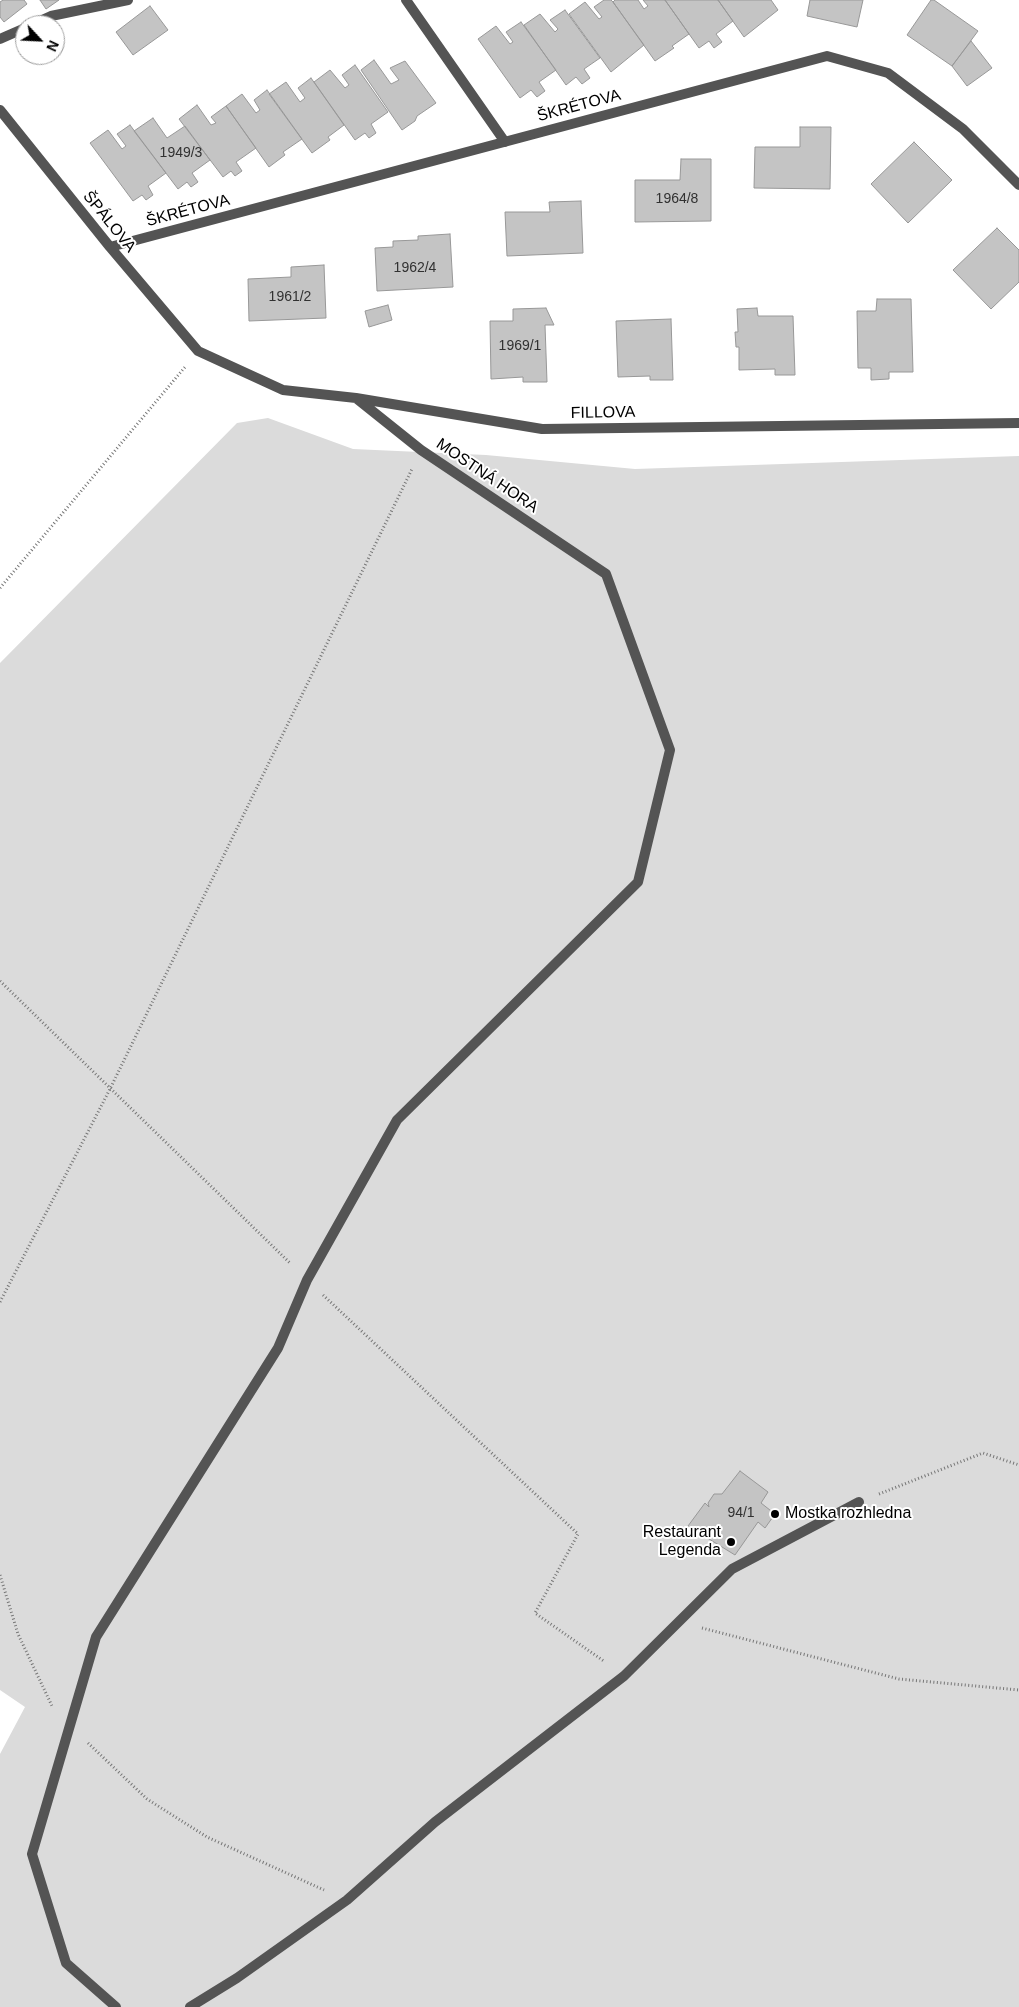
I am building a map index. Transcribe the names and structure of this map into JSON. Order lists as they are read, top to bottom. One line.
{"streets":{"street":["ŠKRÉTOVA","ŠPÁLOVA","FILLOVA","MOSTNÁ HORA"]},"crossings":[["ŠKRÉTOVA","ŠPÁLOVA"],["ŠPÁLOVA","FILLOVA"],["FILLOVA","MOSTNÁ HORA"]],"places":["Mostka rozhledna","Restaurant Legenda"],"house_numbers":["1949/3","1964/8","1962/4","1961/2","1969/1","94/1"],"north":"bottom right"}
